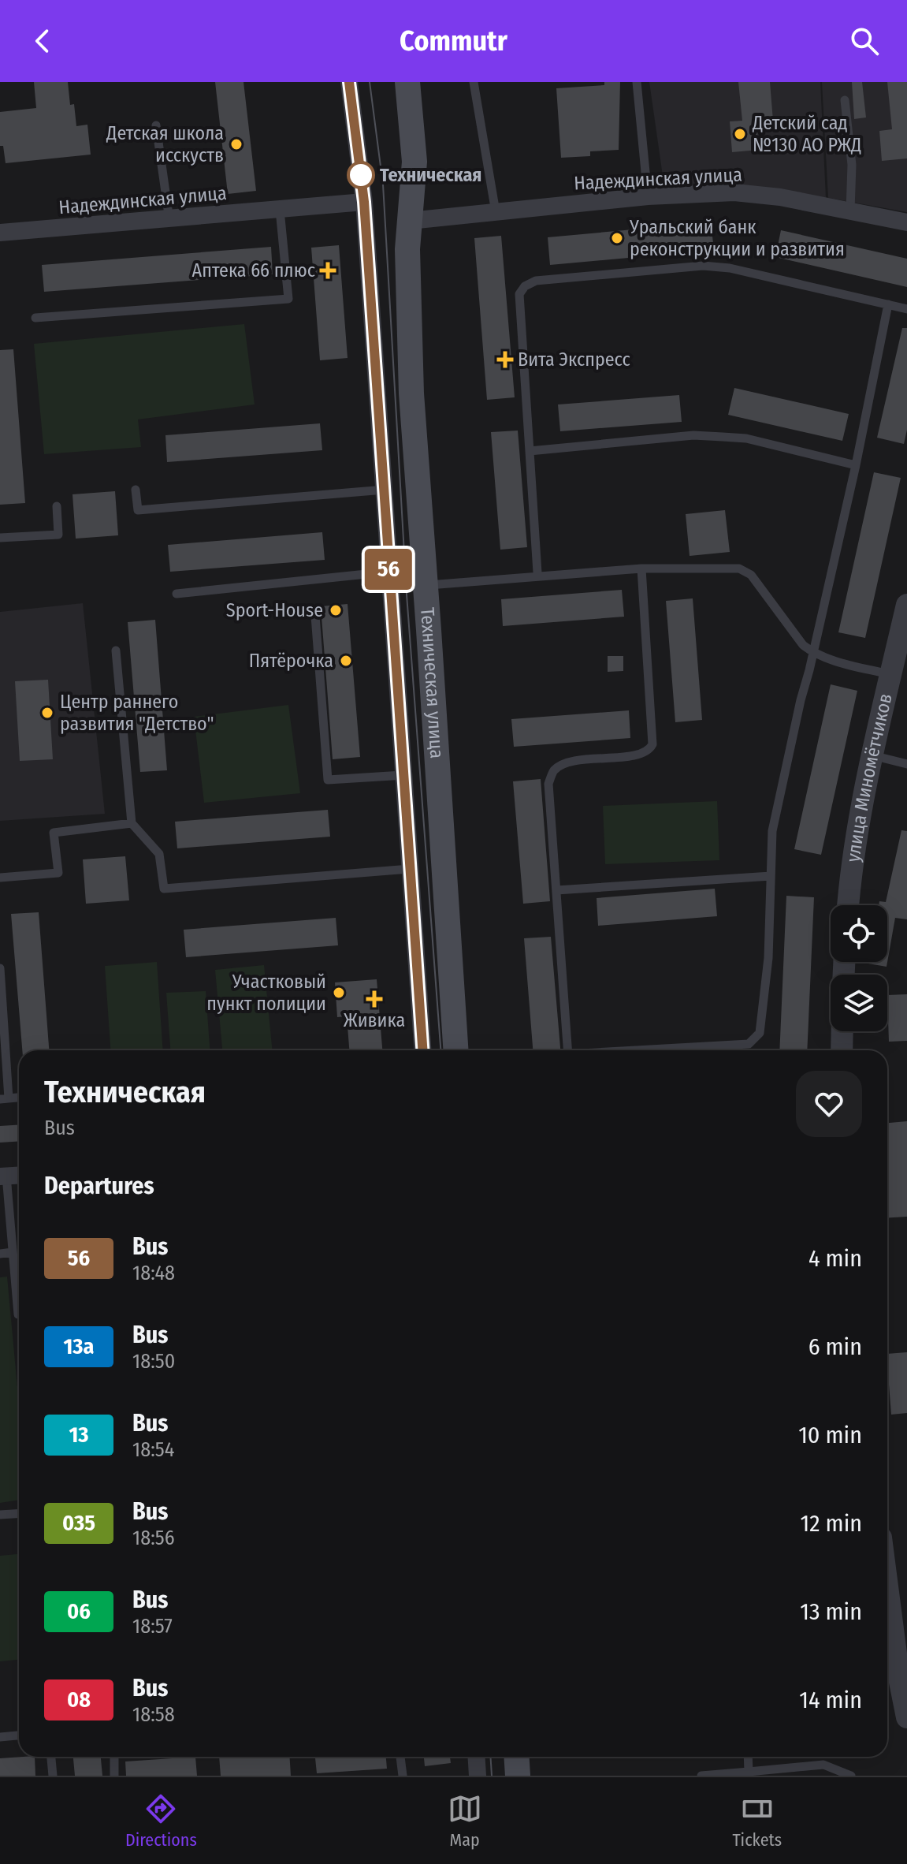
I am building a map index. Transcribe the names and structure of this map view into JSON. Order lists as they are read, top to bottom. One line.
{"streets":{"main road":["Техническая улица"],"street":["Надеждинская улица","улица Миномётчиков"]},"crossings":[["Надеждинская улица","Техническая улица"]],"places":{"other":["Детский сад №130 АО РЖД","Детская школа исскуств","Техническая","Уральский банк реконструкции и развития","Sport-House","Пятёрочка","Центр раннего развития \"Детство\"","Участковый пункт полиции"],"health":["Аптека 66 плюс","Вита Экспресс","Живика"]},"lines":["bus line 56"],"page":{"header":"Commutr","on_map":"56","heading":[["Техническая","Bus"],"Departures"],"list":[{"mark":"56","name":"Bus","note":"18:48","value":"4 min"},{"mark":"13а","name":"Bus","note":"18:50","value":"6 min"},{"mark":"13","name":"Bus","note":"18:54","value":"10 min"},{"mark":"035","name":"Bus","note":"18:56","value":"12 min"},{"mark":"06","name":"Bus","note":"18:57","value":"13 min"},{"mark":"08","name":"Bus","note":"18:58","value":"14 min"}],"tabs":["Directions","Map","Tickets"]}}
